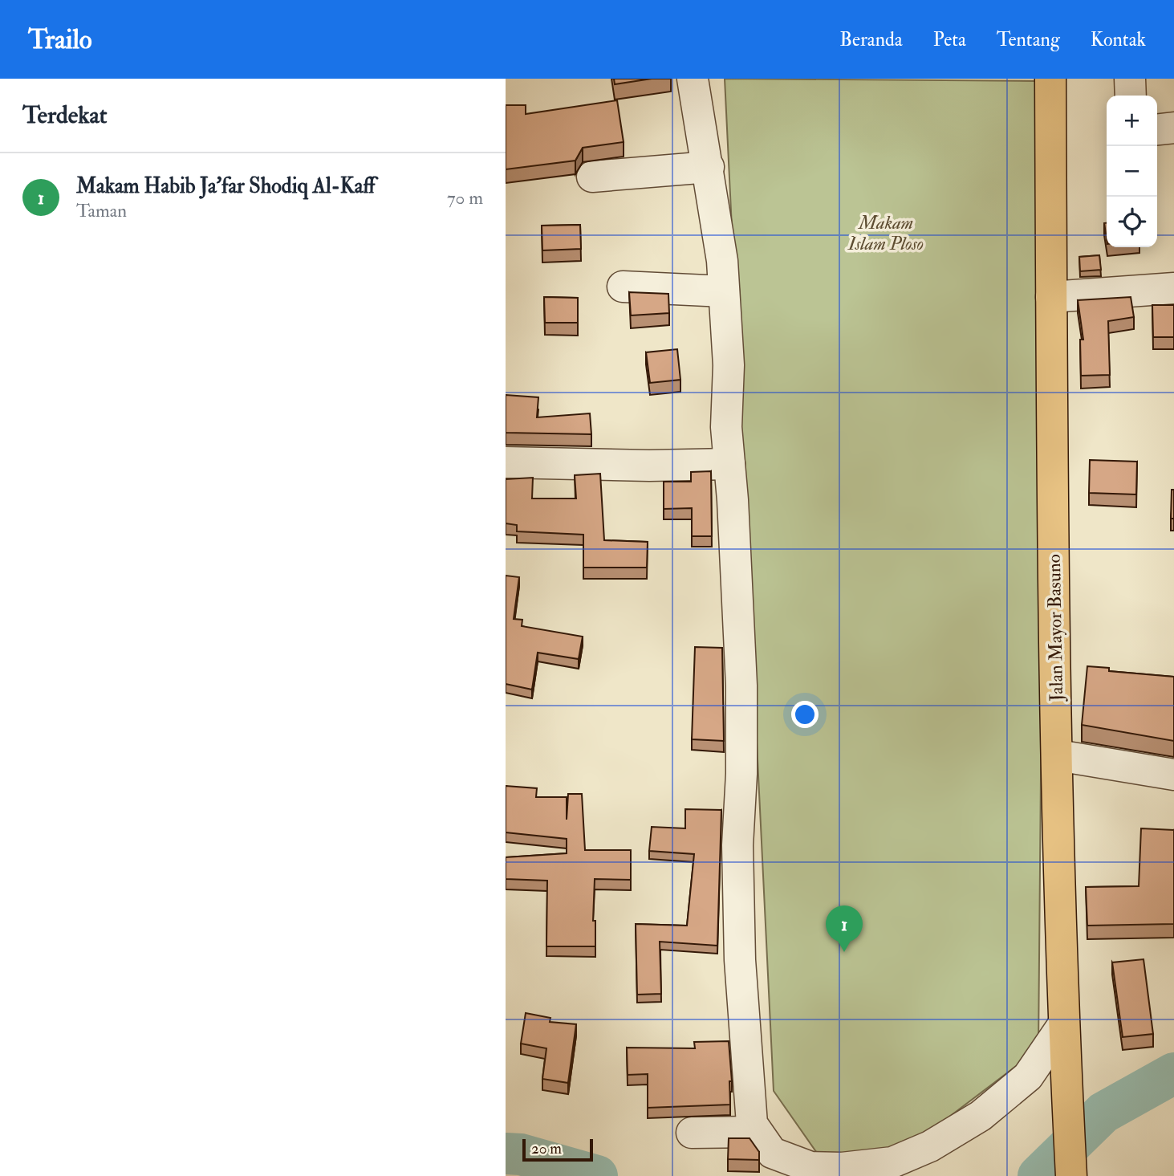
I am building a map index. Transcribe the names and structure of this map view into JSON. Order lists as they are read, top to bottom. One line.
{"streets":{"main road":["Jalan Mayor Basuno"]},"parks":["Makam Islam Ploso"],"scale_bar":"20 m","page":{"header":"Trailo","nav":["Beranda","Peta","Tentang","Kontak"],"heading":"Terdekat","map_buttons":["+","−"],"list":[{"mark":"1","name":"Makam Habib Ja'far Shodiq Al-Kaff","note":"Taman","value":"70 m"}],"pins":"1","scale":"20 m"}}
